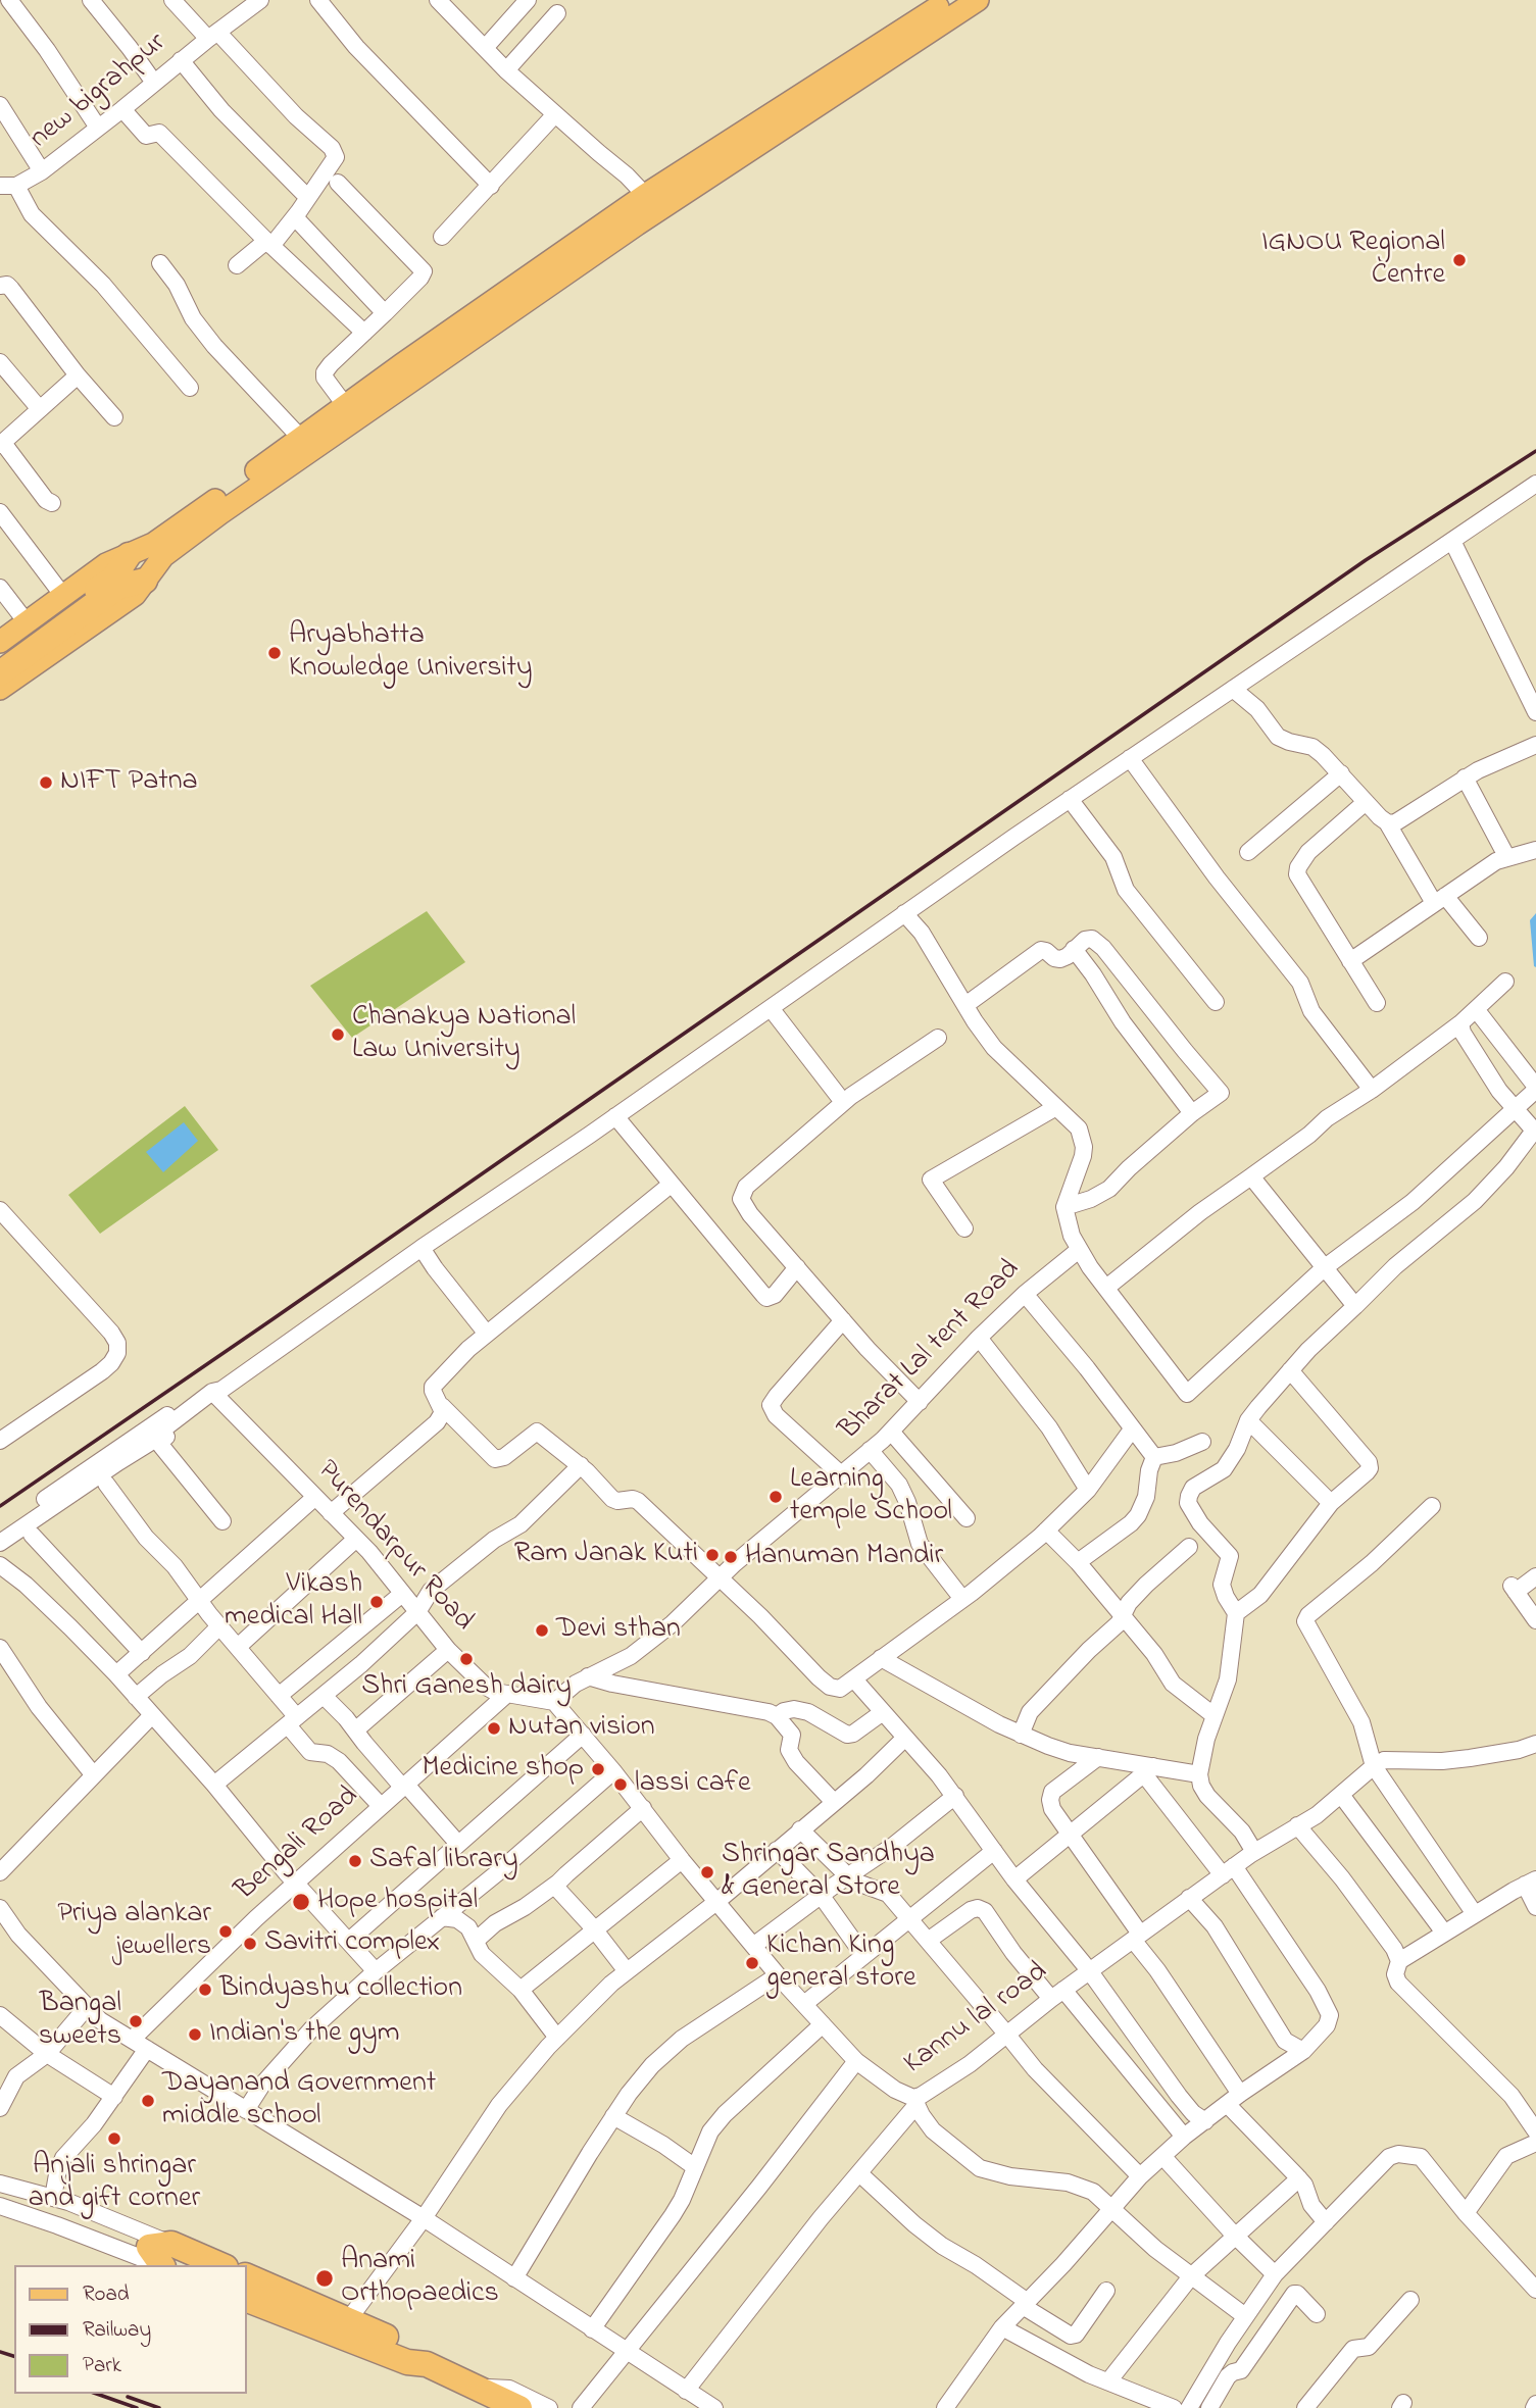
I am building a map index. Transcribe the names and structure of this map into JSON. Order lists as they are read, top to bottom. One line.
{"streets":{"street":["new bigrahpur","Bharat Lal tent Road","Purendarpur Road","Bengali Road","Kannu lal road"]},"crossings":[["Bharat Lal tent Road","Purendarpur Road"],["Bharat Lal tent Road","Kannu lal road"],["Purendarpur Road","Bengali Road"],["Purendarpur Road","Kannu lal road"]],"places":["IGNOU Regional Centre","Aryabhatta Knowledge University","NIFT Patna","Chanakya National Law University","Learning temple School","Ram Janak Kuti","Hanuman Mandir","Vikash medical Hall","Devi sthan","Shri Ganesh dairy","Nutan vision","Medicine shop","lassi cafe","Safal library","Shringar Sandhya & General Store","Hope hospital","Priya alankar jewellers","Savitri complex","Kichan King general store","Bindyashu collection","Bangal sweets","Indian's the gym","Dayanand Government middle school","Anjali shringar and gift corner","Anami Orthopaedics"],"legend":["Road","Railway","Park"]}
